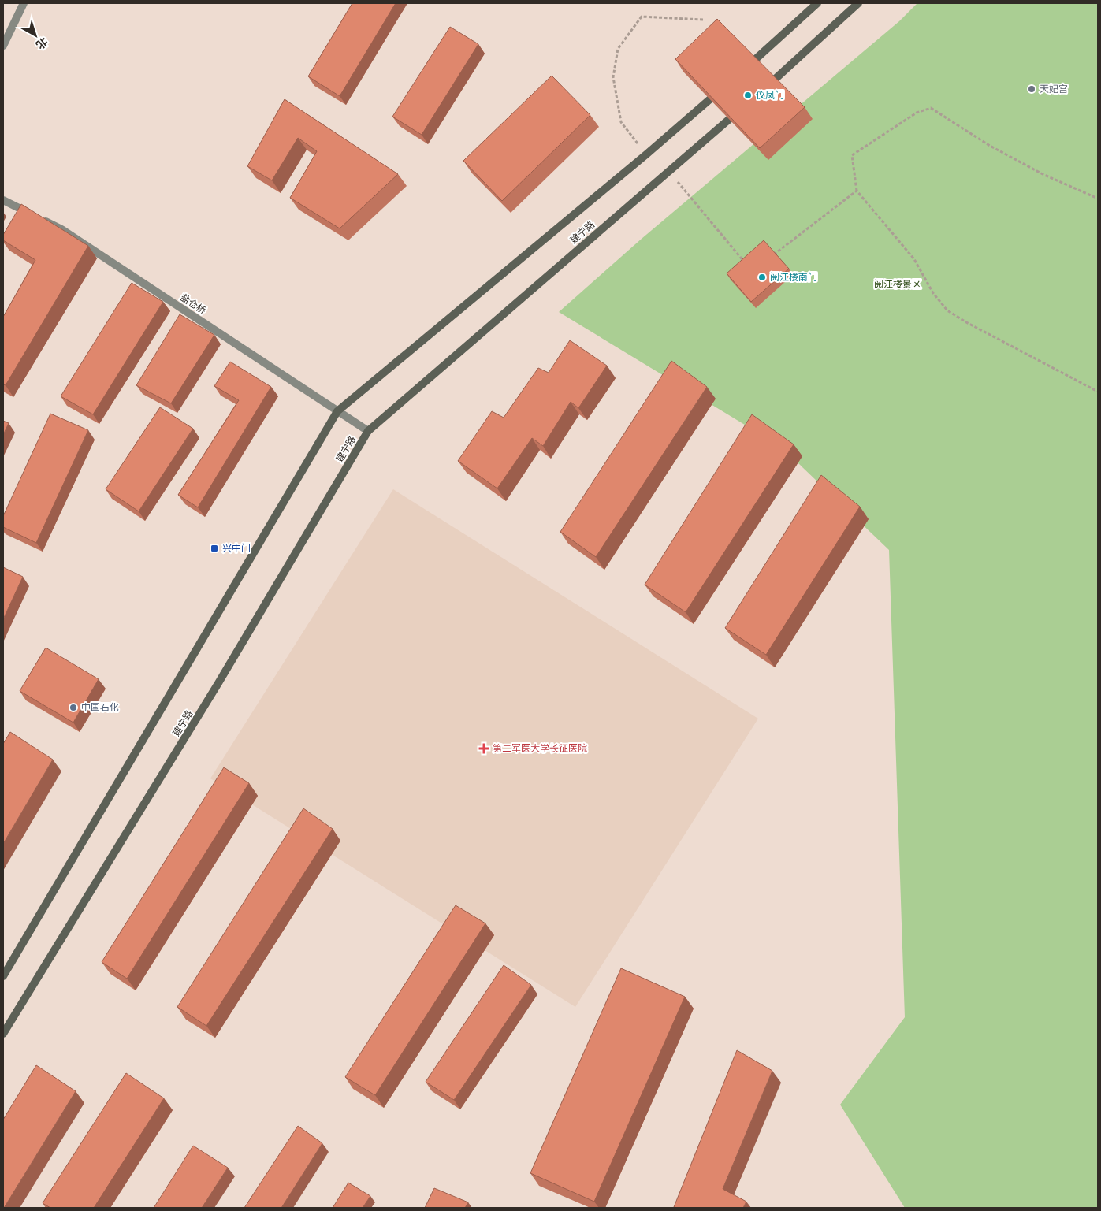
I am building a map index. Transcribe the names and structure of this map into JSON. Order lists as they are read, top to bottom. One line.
{"streets":{"main road":["建宁路"],"street":["盐仓桥"]},"crossings":[["建宁路","盐仓桥"]],"parks":["阅江楼景区"],"places":{"other":["天妃宫","仪凤门","阅江楼南门","中国石化"],"transit":["兴中门"],"health":["第二军医大学长征医院"]},"north":"bottom right"}
